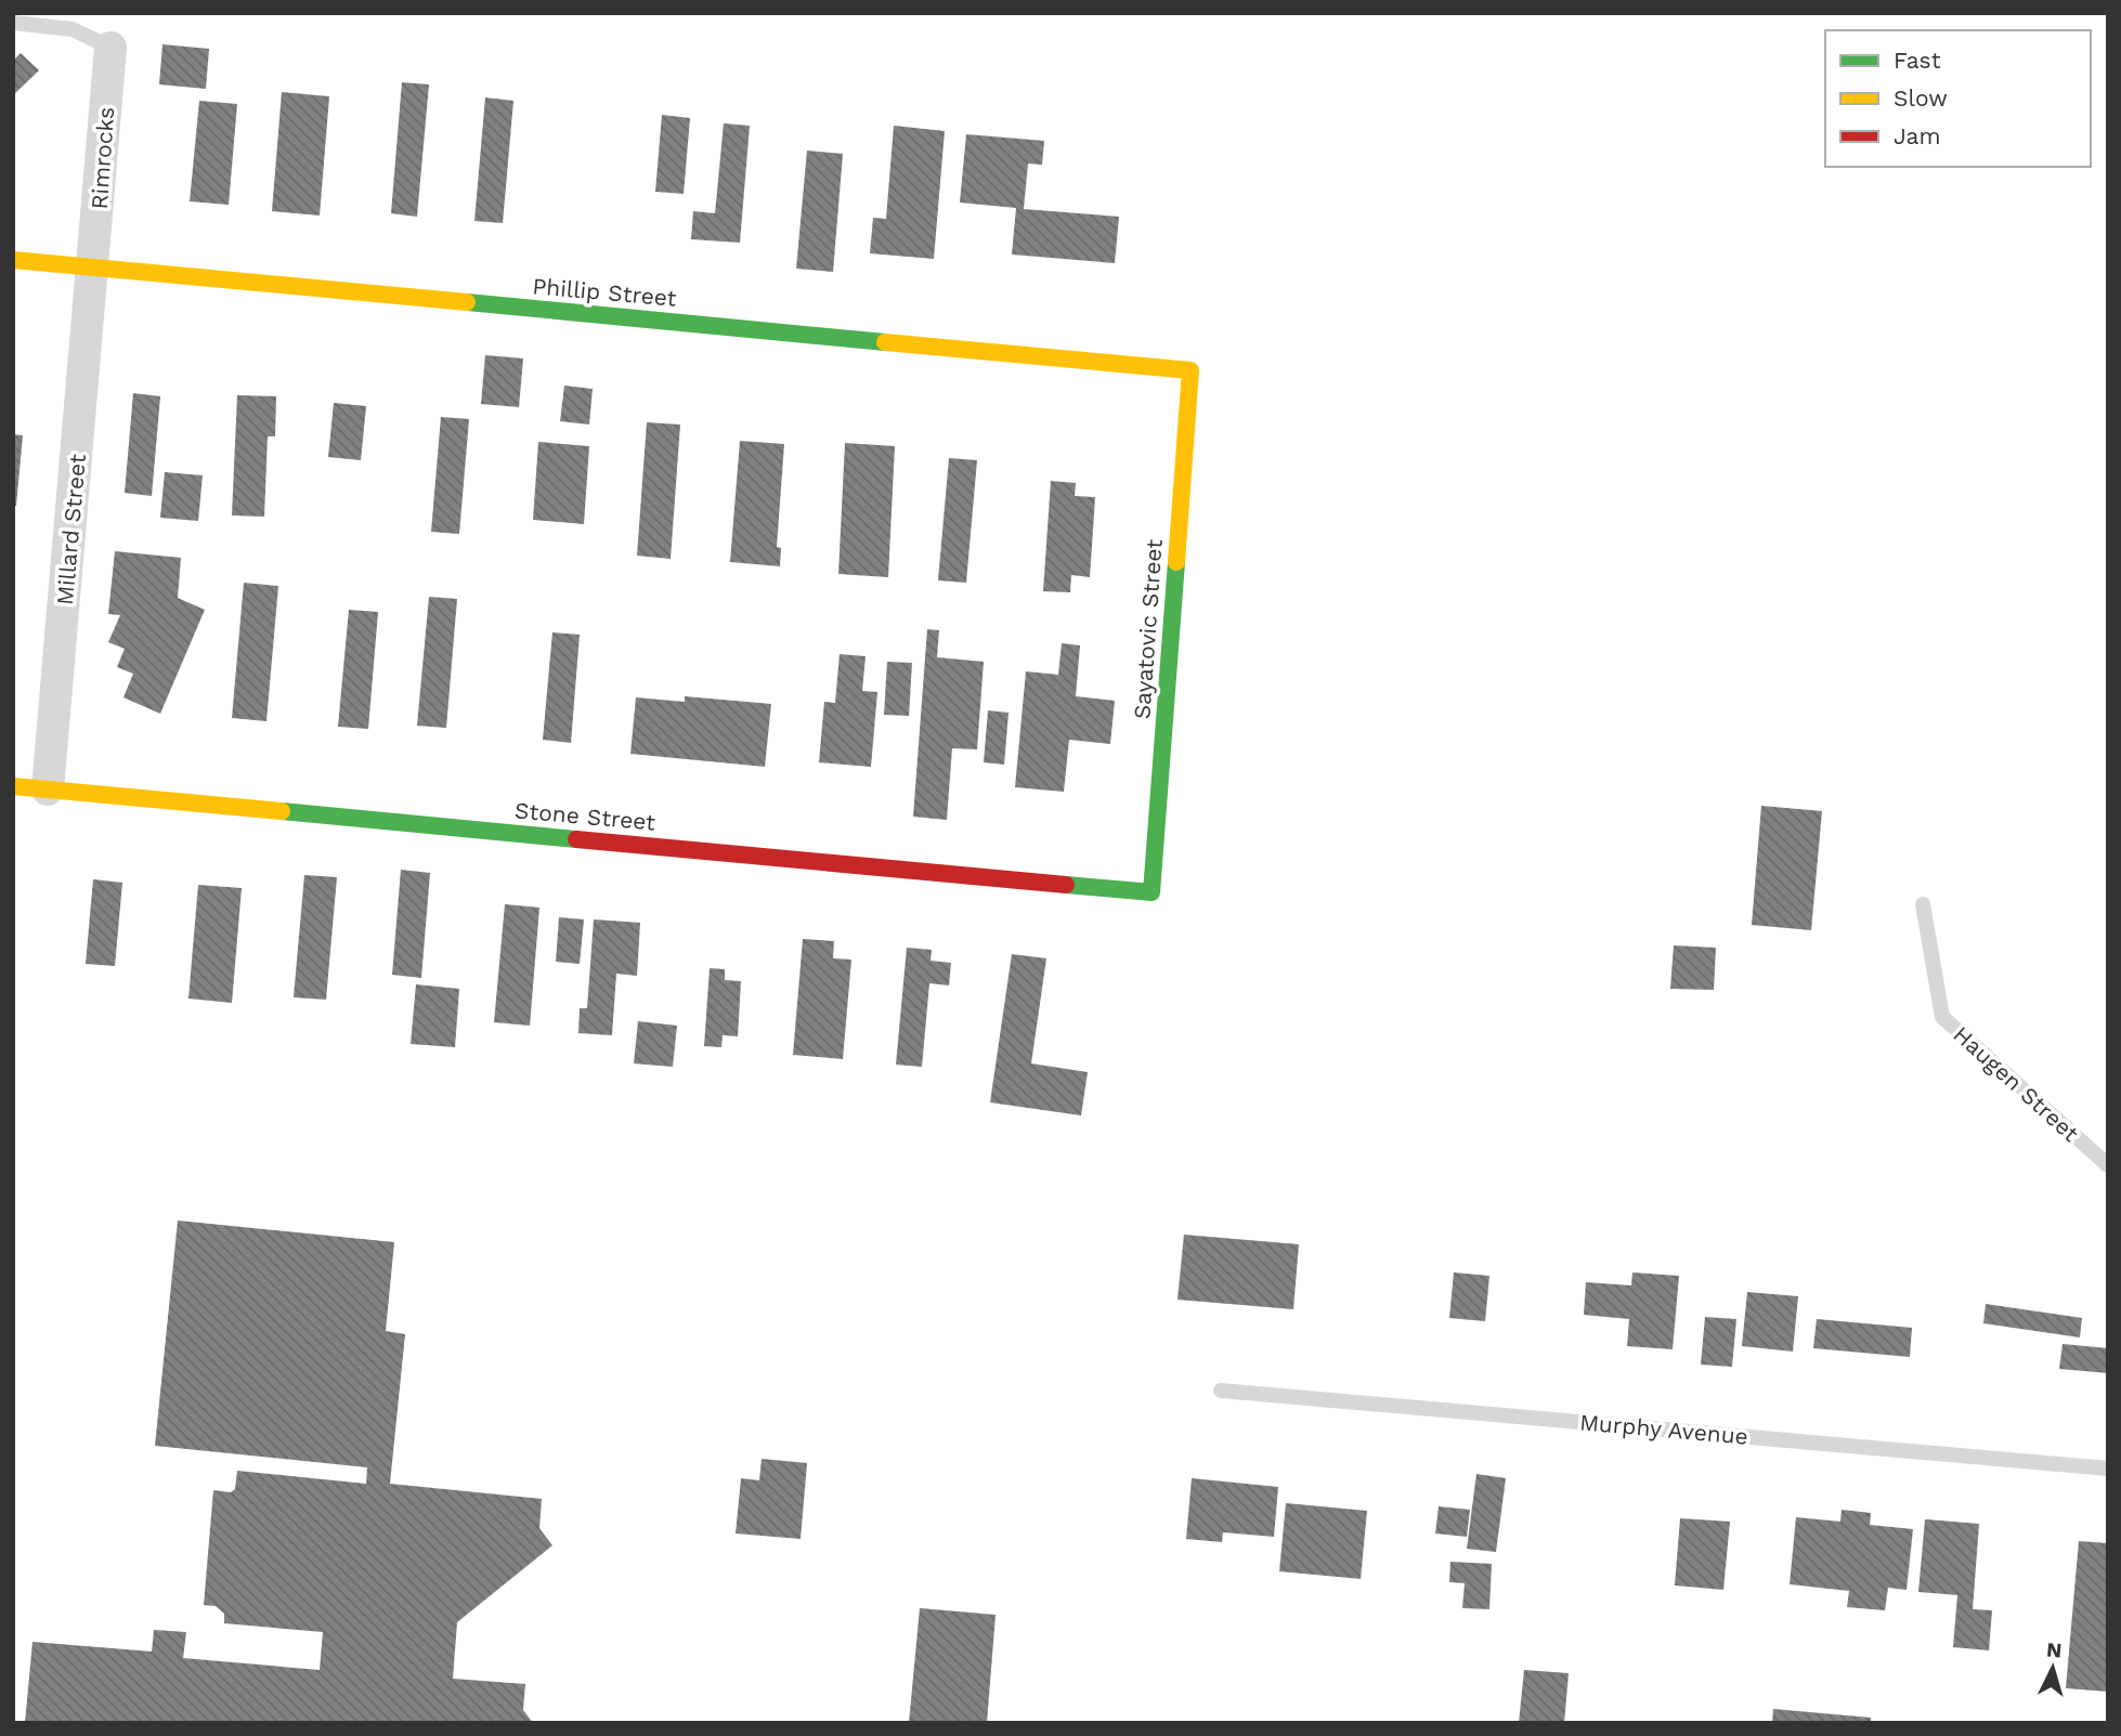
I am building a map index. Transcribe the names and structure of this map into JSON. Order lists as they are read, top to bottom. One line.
{"streets":{"street":["Rimrocks","Phillip Street","Millard Street","Sayatovic Street","Stone Street"],"lane":["Haugen Street","Murphy Avenue"]},"crossings":[["Rimrocks","Phillip Street"],["Rimrocks","Millard Street"],["Phillip Street","Millard Street"],["Phillip Street","Sayatovic Street"],["Millard Street","Stone Street"],["Sayatovic Street","Stone Street"]],"legend":["Fast","Slow","Jam"],"north":"top"}
